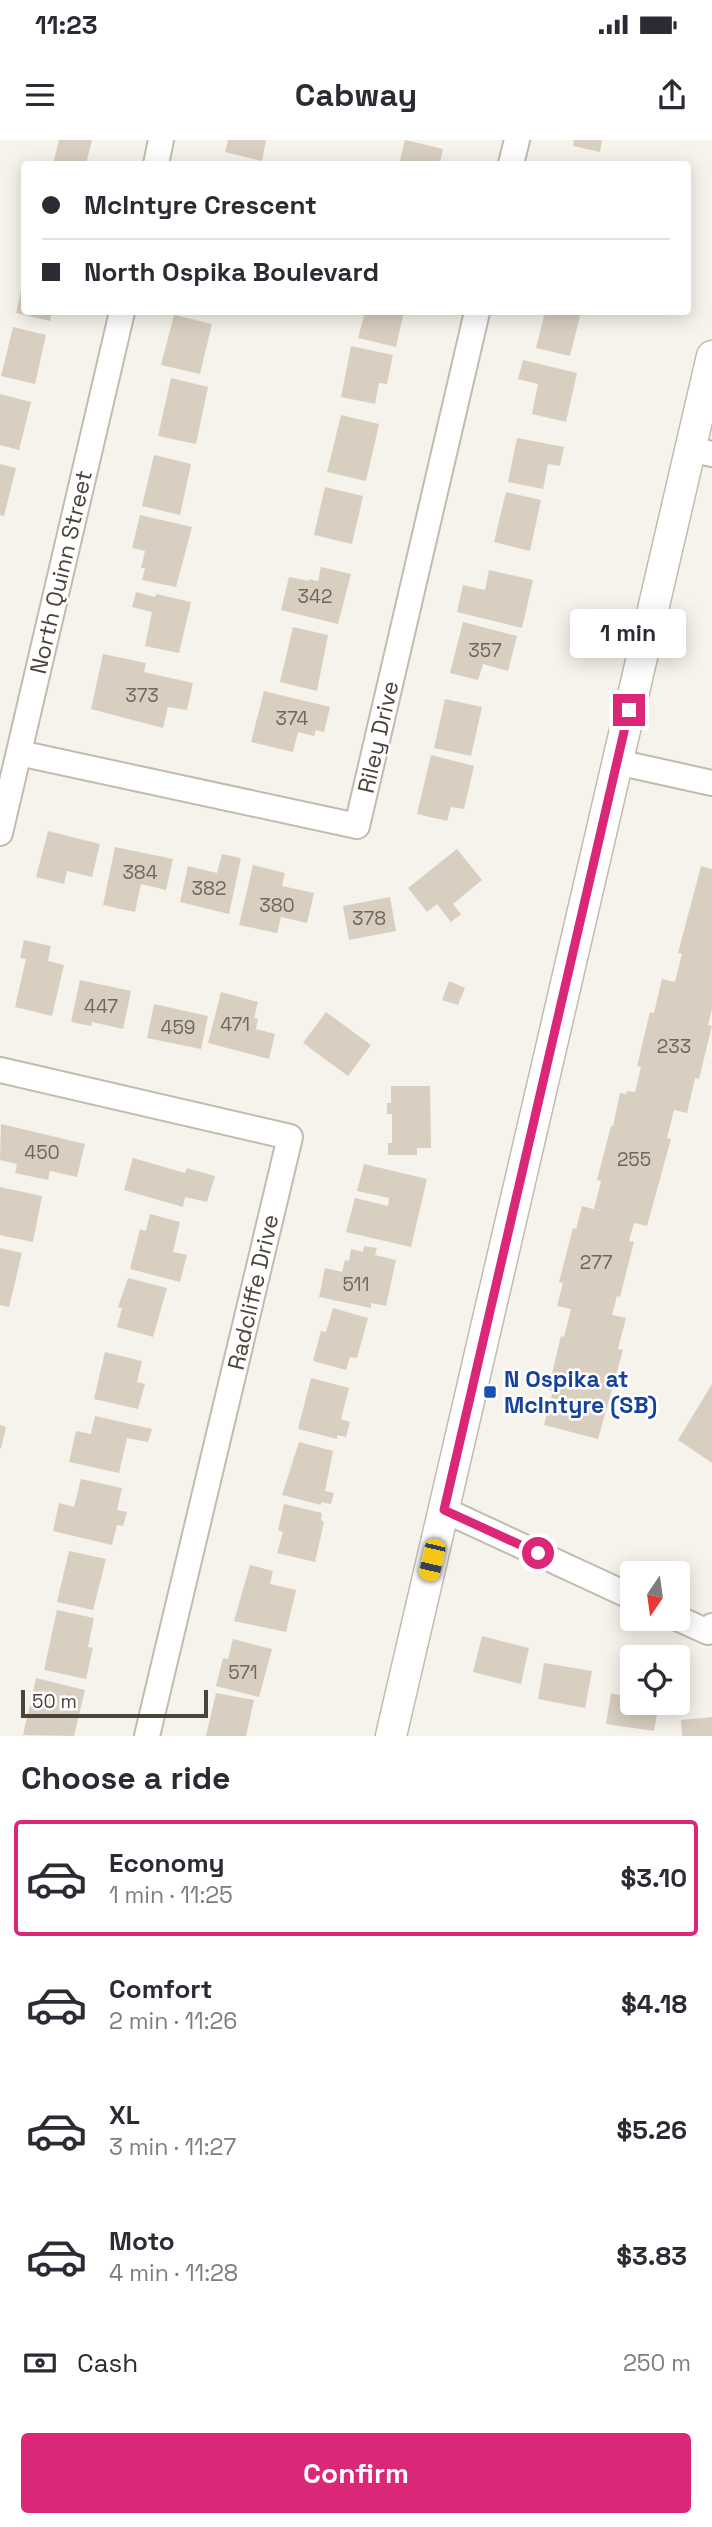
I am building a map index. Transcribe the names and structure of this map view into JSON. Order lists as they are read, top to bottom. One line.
{"streets":{"street":["North Quinn Street","Riley Drive","Radcliffe Drive"]},"crossings":[["North Quinn Street","Riley Drive"]],"places":{"transit":["N Ospika at McIntyre (SB)"]},"house_numbers":["342","357","373","374","384","382","380","378","447","471","459","233","450","255","277","511","571"],"scale_bar":"50 m","north":"bottom","page":{"status":"11:23","header":"Cabway","banner":["McIntyre Crescent","North Ospika Boulevard"],"bubble":"1 min","scale":"50 m","heading":"Choose a ride","list":[{"name":"Economy","note":"1 min · 11:25","value":"$3.10"},{"name":"Comfort","note":"2 min · 11:26","value":"$4.18"},{"name":"XL","note":"3 min · 11:27","value":"$5.26"},{"name":"Moto","note":"4 min · 11:28","value":"$3.83"}],"pay":["Cash","250 m"],"buttons":"Confirm"}}
